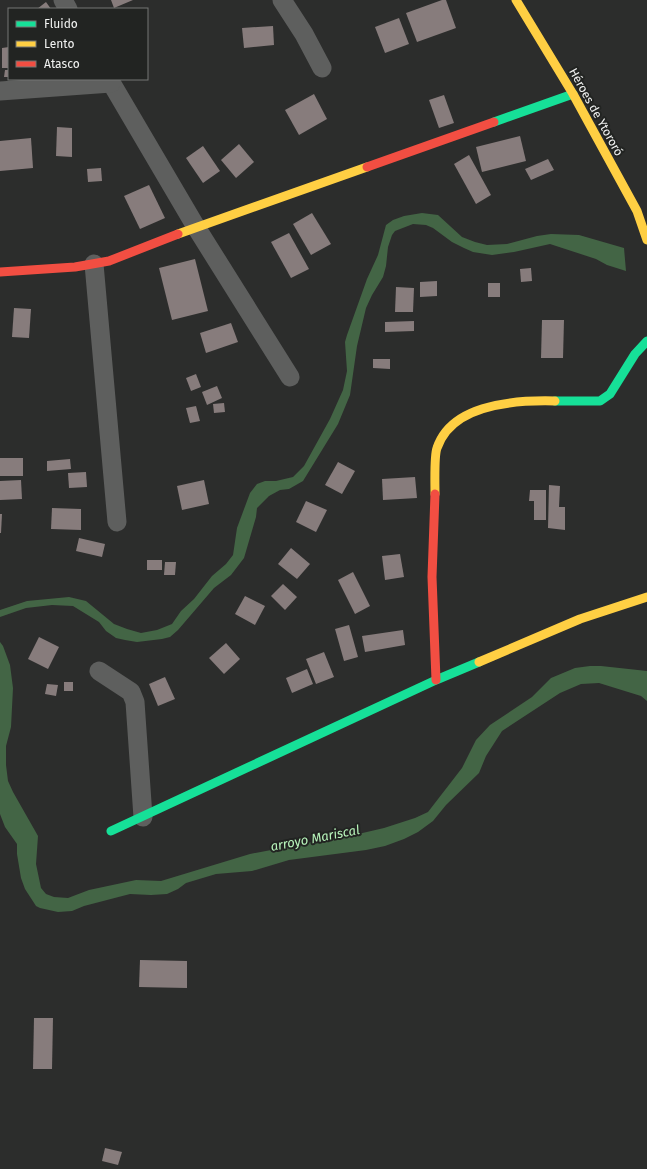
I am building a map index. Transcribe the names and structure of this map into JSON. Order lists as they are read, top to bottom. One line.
{"streets":{"street":["Héroes de Ytororó"]},"water":["arroyo Mariscal"],"legend":["Fluido","Lento","Atasco"]}
